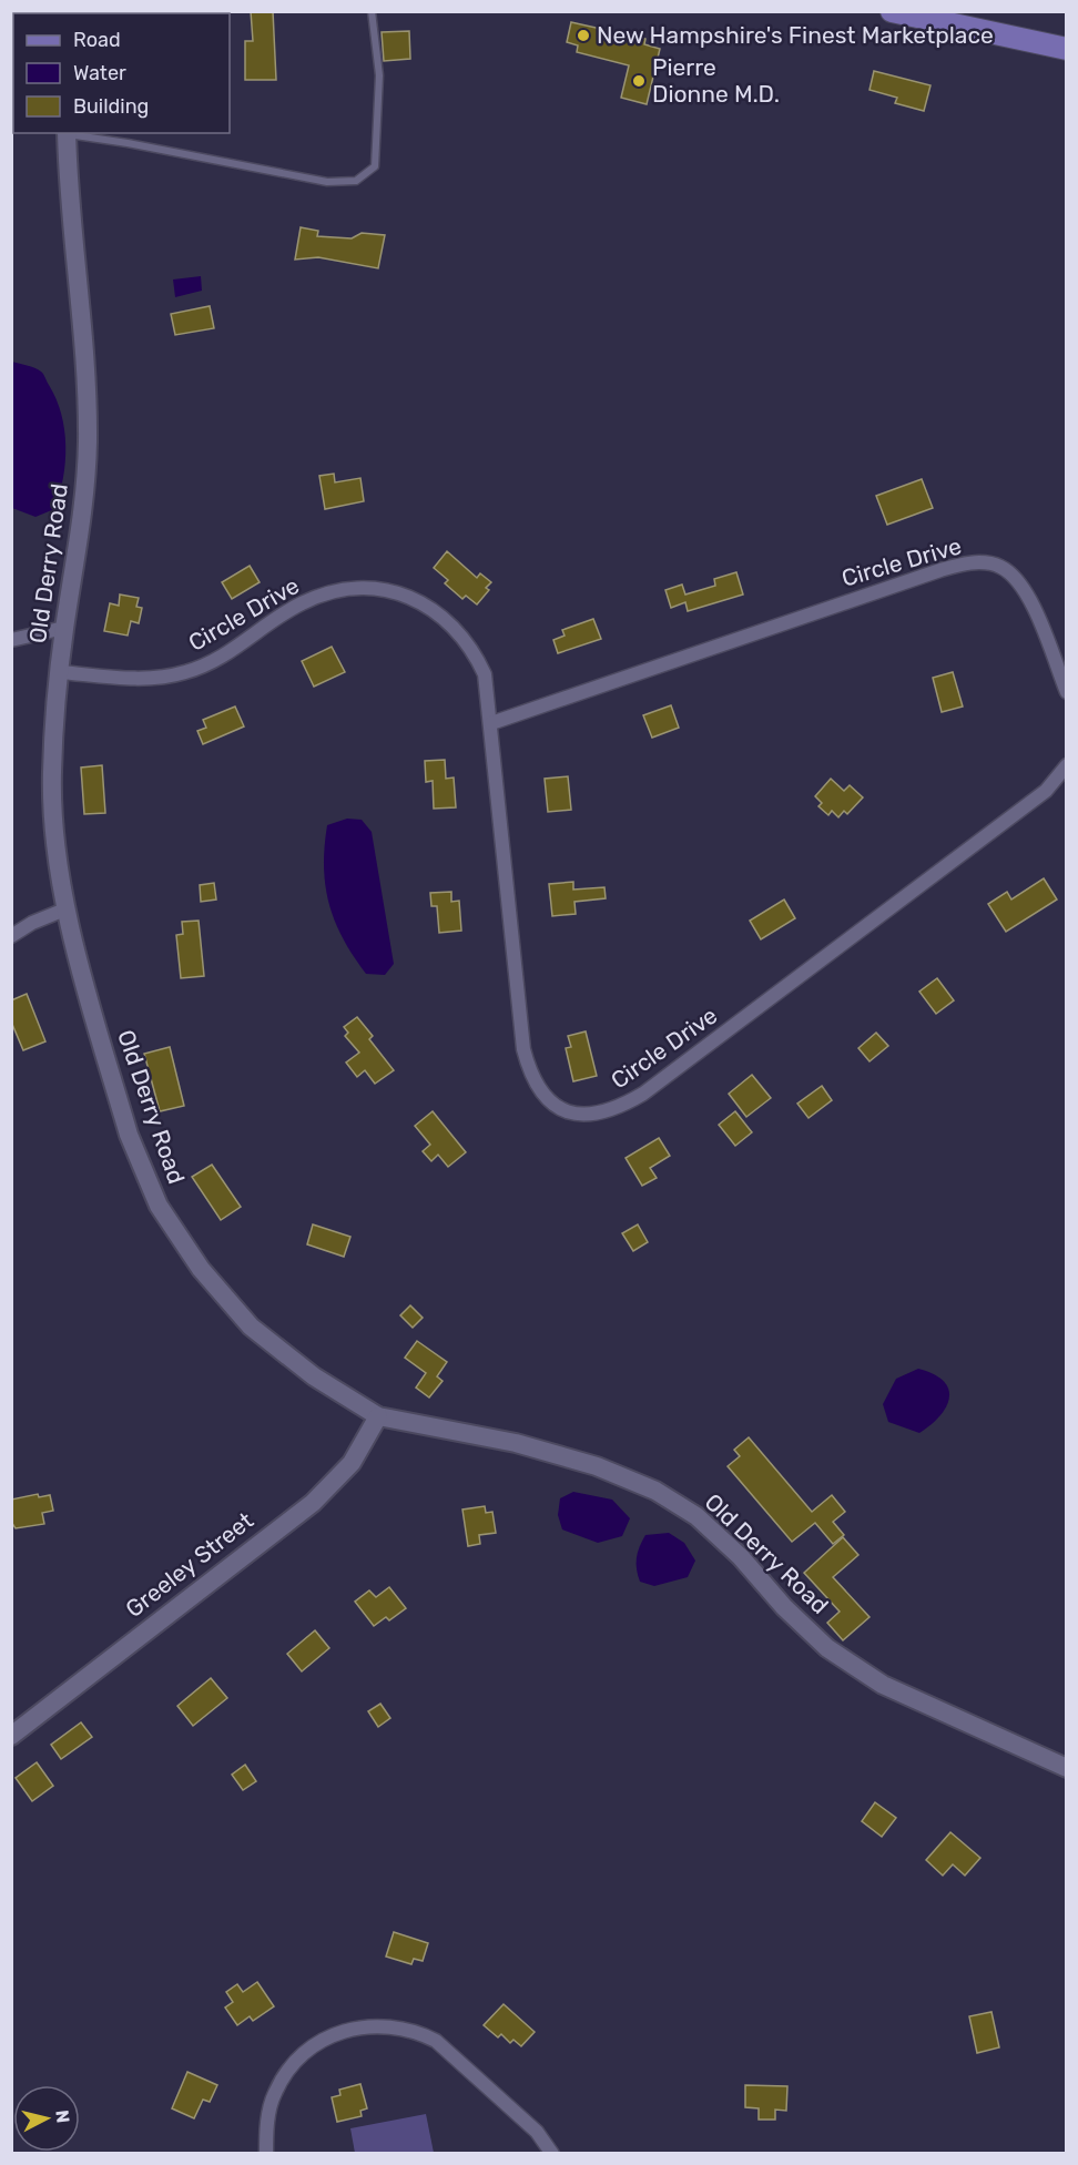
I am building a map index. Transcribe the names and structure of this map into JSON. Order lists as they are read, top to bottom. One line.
{"streets":{"street":["Circle Drive","Old Derry Road","Greeley Street"]},"crossings":[["Circle Drive","Old Derry Road"],["Old Derry Road","Greeley Street"]],"places":["New Hampshire's Finest Marketplace","Pierre Dionne M.D."],"legend":["Road","Water","Building"],"north":"right"}
